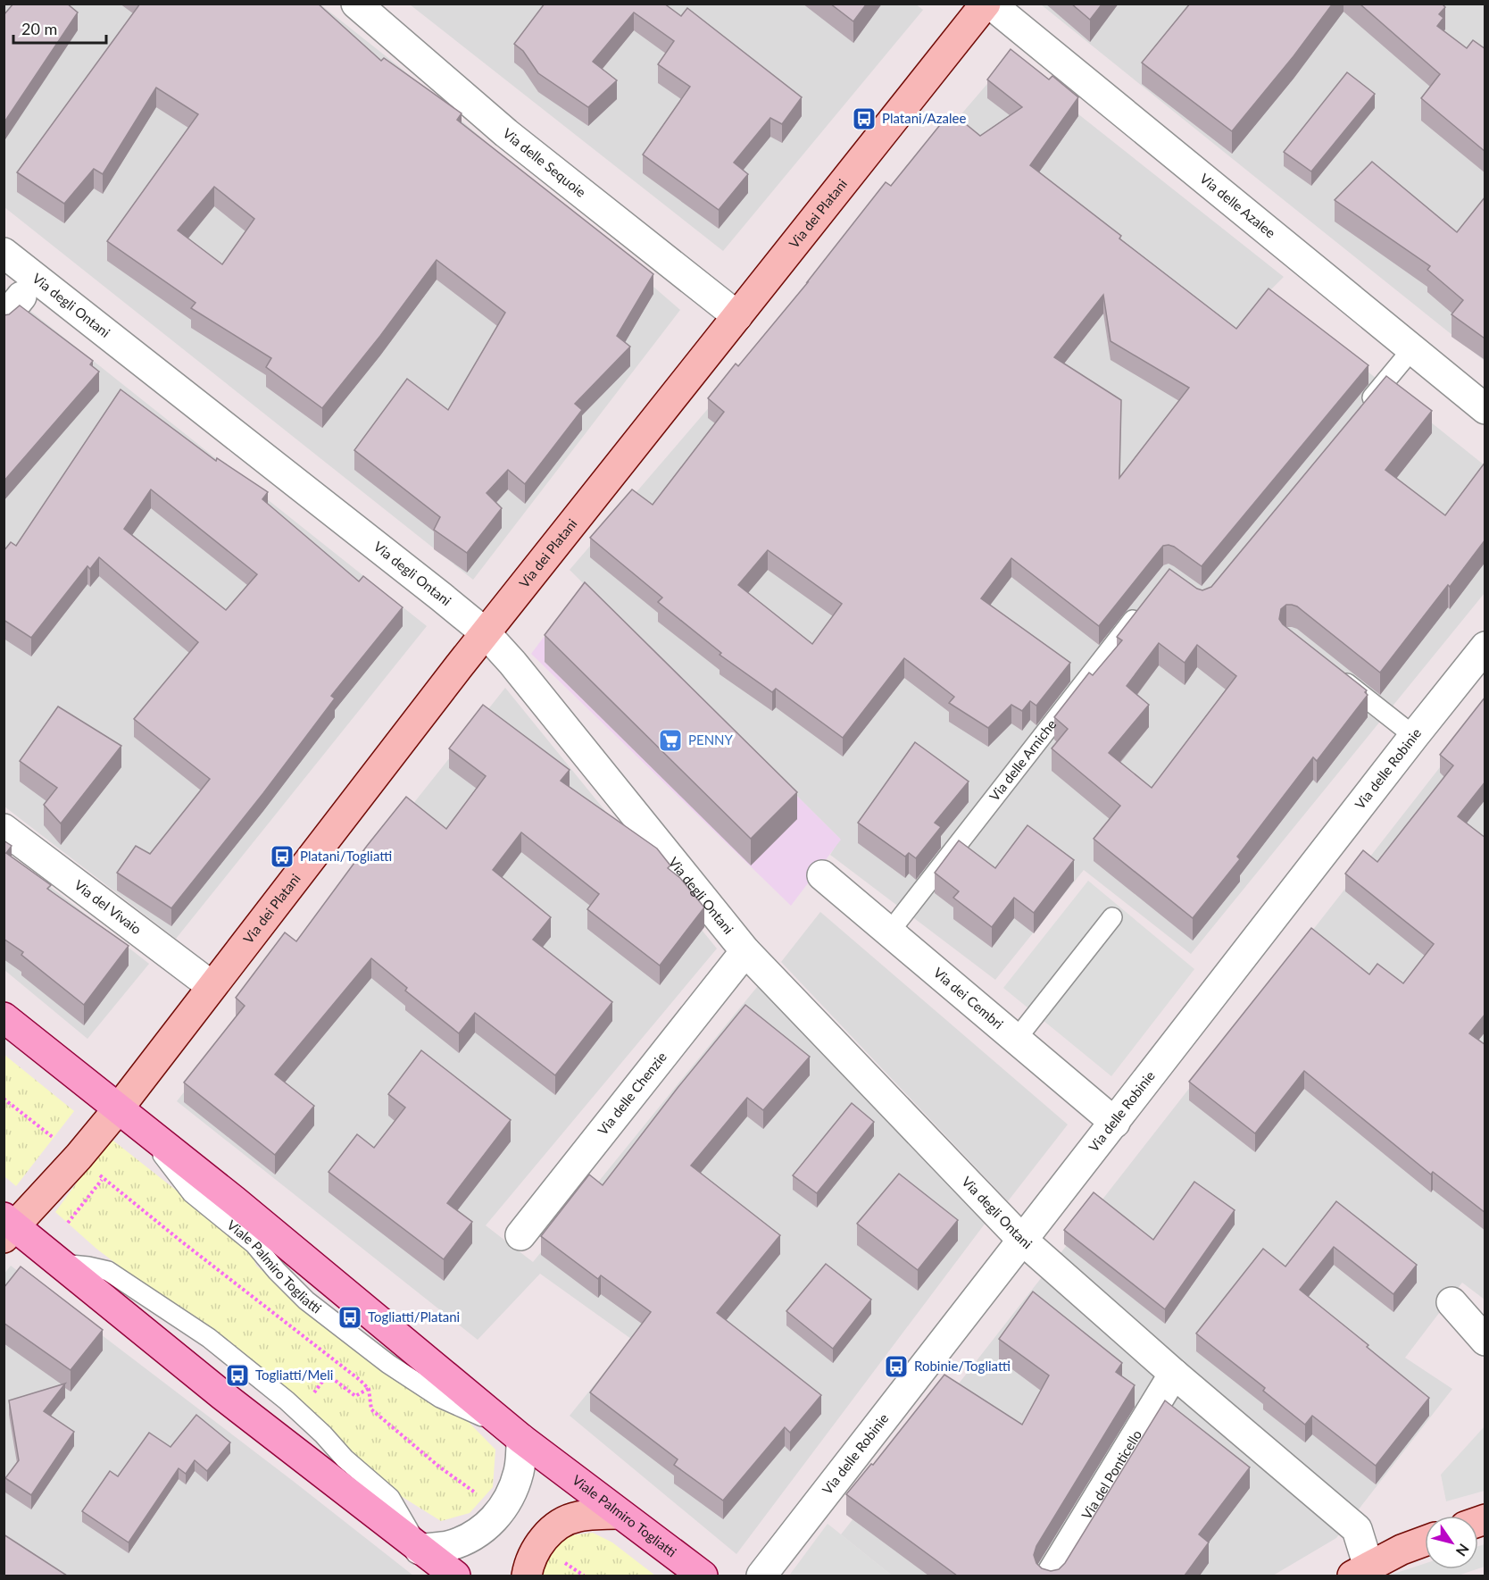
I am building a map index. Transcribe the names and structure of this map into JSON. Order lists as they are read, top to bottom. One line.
{"streets":{"main road":["Viale Palmiro Togliatti"],"street":["Via delle Sequoie","Via delle Azalee","Via dei Platani","Via degli Ontani","Via delle Robinie","Via del Vivaio","Via dei Cembri","Via delle Chenzie","Via del Ponticello"],"lane":["Via delle Arniche"]},"crossings":[["Via delle Sequoie","Via dei Platani"],["Via dei Platani","Via degli Ontani"],["Via dei Platani","Via del Vivaio"],["Via dei Platani","Viale Palmiro Togliatti"],["Via degli Ontani","Via delle Robinie"],["Via degli Ontani","Via delle Chenzie"],["Via degli Ontani","Via del Ponticello"],["Via delle Arniche","Via dei Cembri"],["Via delle Robinie","Via dei Cembri"]],"places":{"bus stop":["Platani/Azalee","Platani/Togliatti","Togliatti/Platani","Robinie/Togliatti","Togliatti/Meli"],"supermarket":["PENNY"]},"scale_bar":"20 m","north":"bottom right"}
